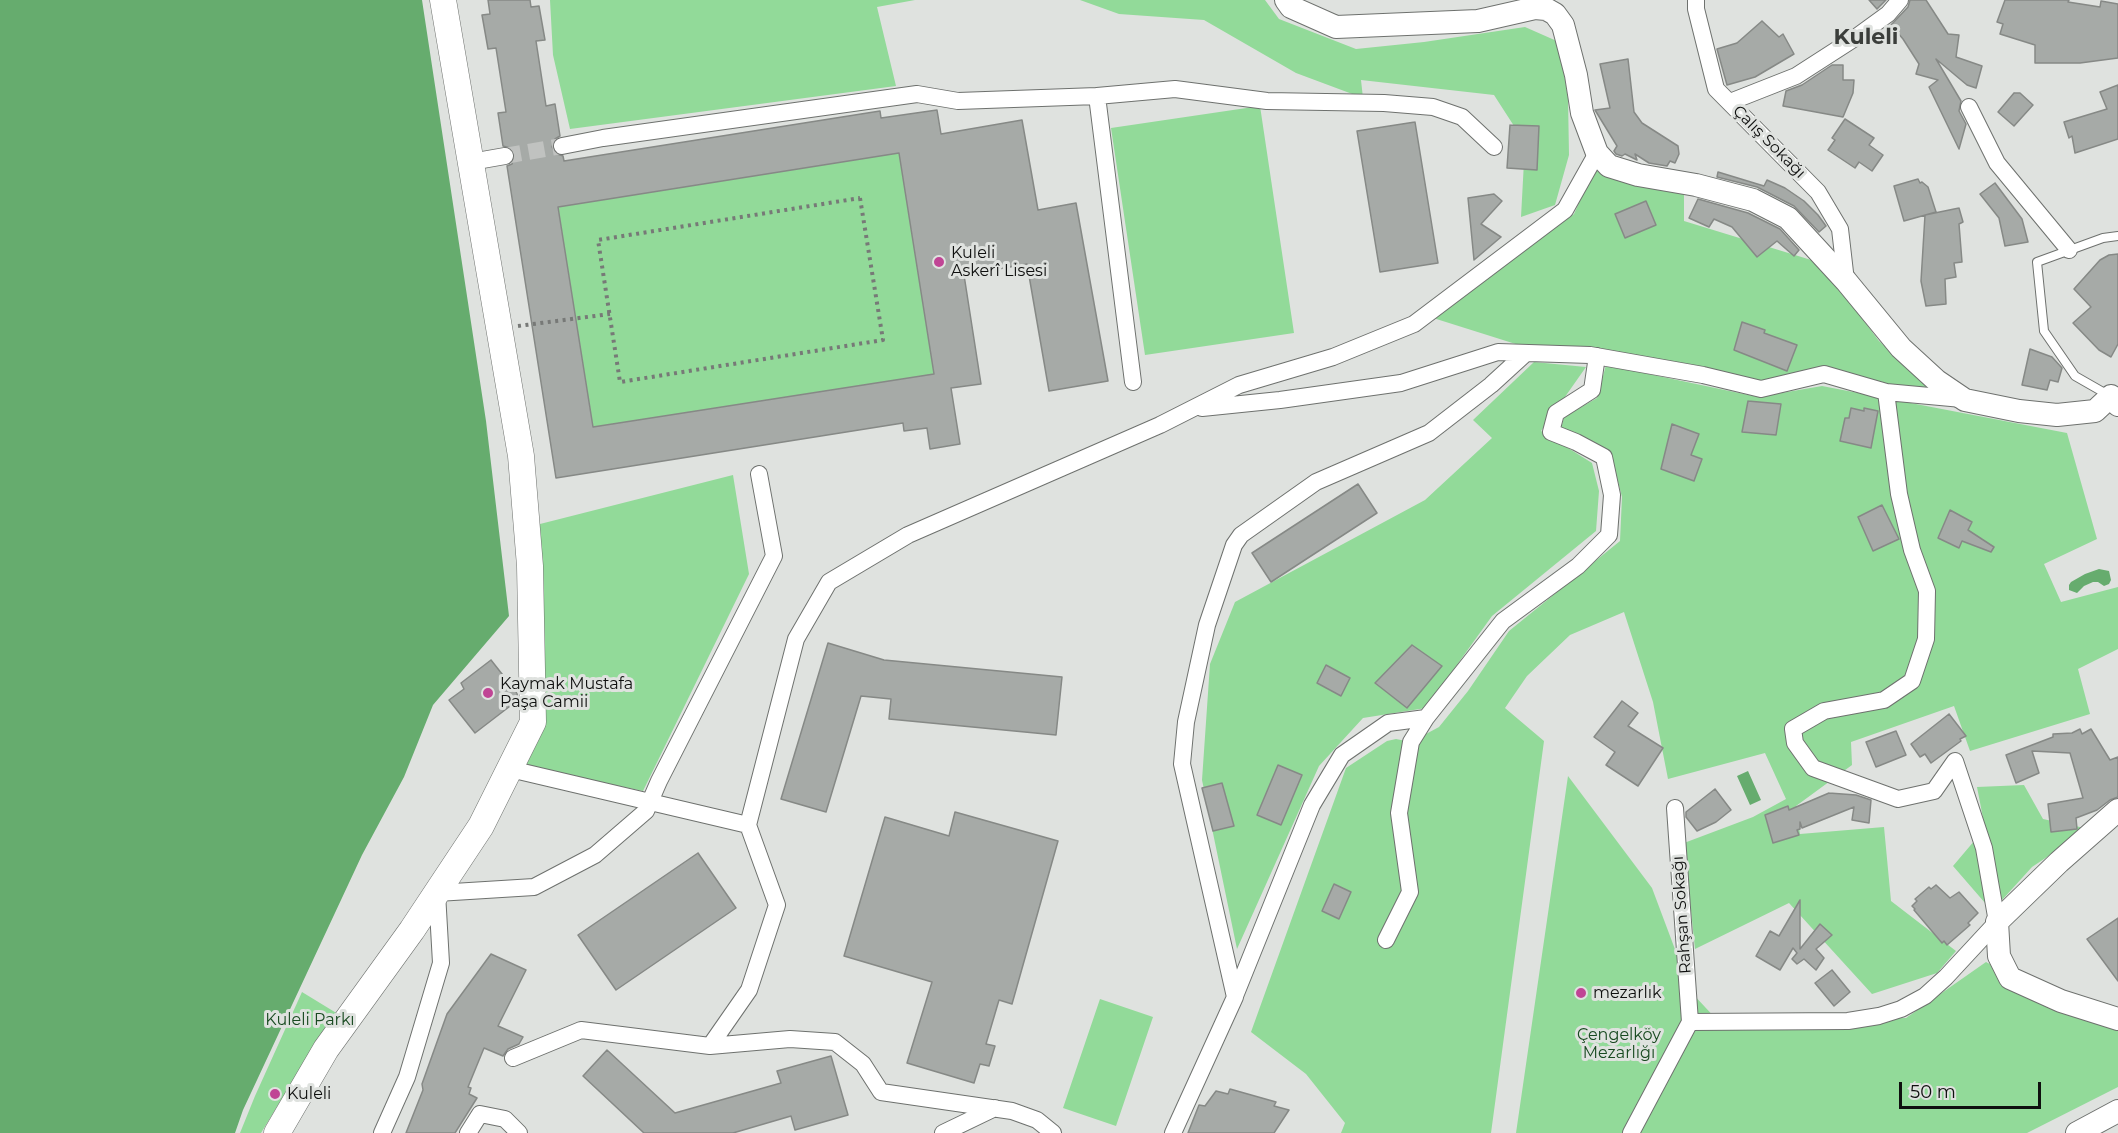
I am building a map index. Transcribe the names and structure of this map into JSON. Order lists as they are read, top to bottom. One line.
{"streets":{"street":["Çalış Sokağı","Rahşan Sokağı"]},"districts":["Kuleli"],"parks":["Kuleli Parkı","Çengelköy Mezarlığı"],"places":["Kuleli Askerî Lisesi","Kaymak Mustafa Paşa Camii","mezarlık","Kuleli"],"scale_bar":"50 m"}
